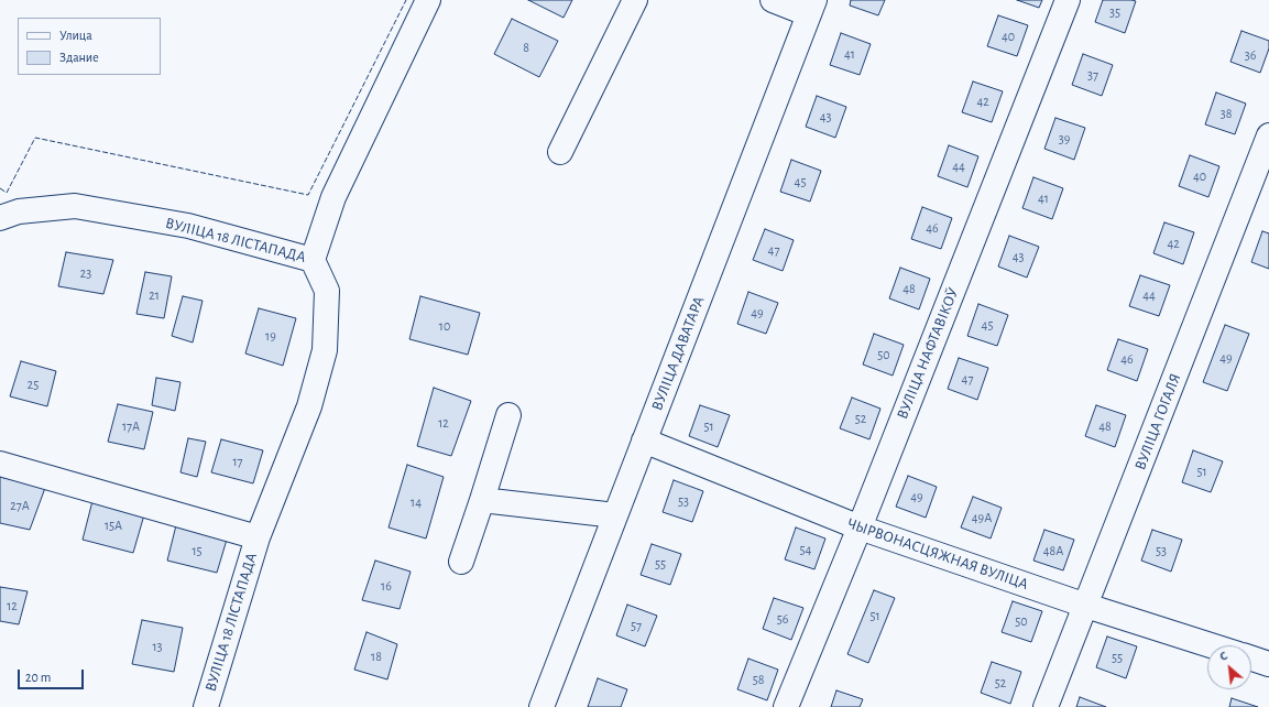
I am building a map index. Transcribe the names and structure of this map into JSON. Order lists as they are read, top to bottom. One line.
{"streets":{"street":["ВУЛІЦА 18 ЛІСТАПАДА","ВУЛІЦА ДАВАТАРА","ВУЛІЦА НАФТАВІКОЎ","ВУЛІЦА ГОГАЛЯ","ЧЫРВОНАСЦЯЖНАЯ ВУЛІЦА"]},"crossings":[["ВУЛІЦА ДАВАТАРА","ЧЫРВОНАСЦЯЖНАЯ ВУЛІЦА"],["ВУЛІЦА НАФТАВІКОЎ","ЧЫРВОНАСЦЯЖНАЯ ВУЛІЦА"],["ВУЛІЦА ГОГАЛЯ","ЧЫРВОНАСЦЯЖНАЯ ВУЛІЦА"]],"house_numbers":["35","40","8","41","36","37","42","38","43","39","44","40","45","41","46","42","47","43","23","48","21","44","49","45","10","19","50","49","46","47","25","52","12","17А","51","48","17","51","49","53","14","27А","49А","15А","54","15","48А","53","55","16","12","51","56","50","57","13","18","55","58","52"],"legend":["Улица","Здание"],"scale_bar":"20 m","north":"top left"}
